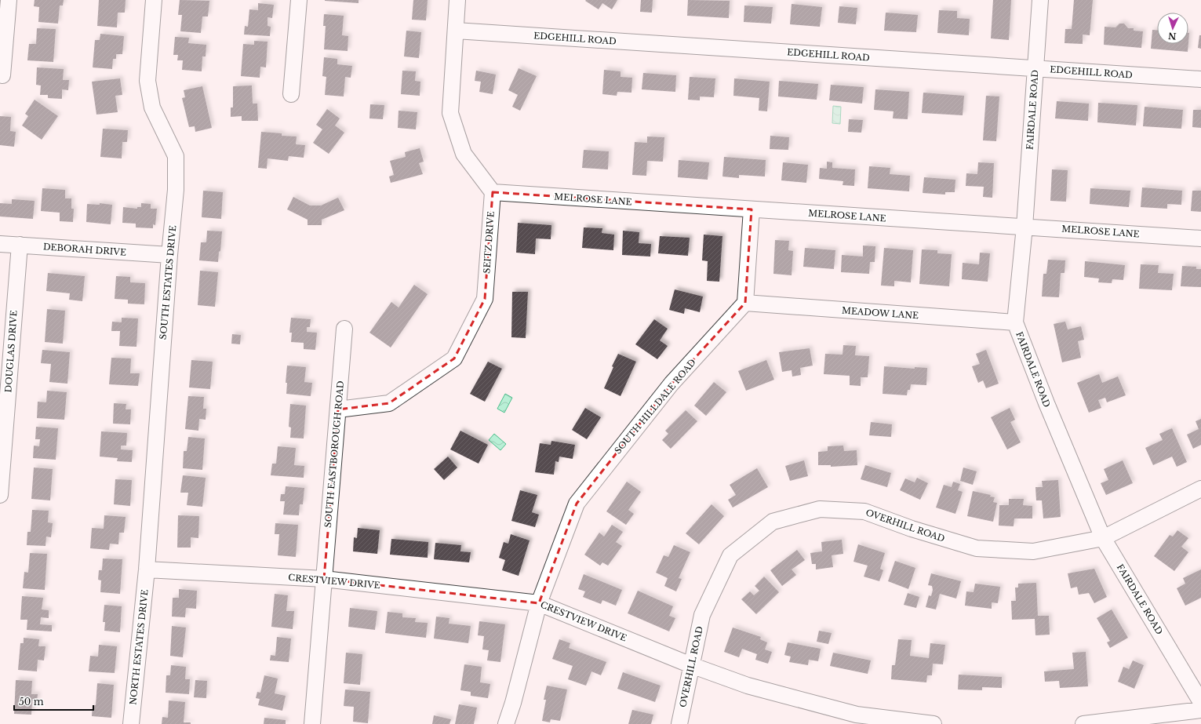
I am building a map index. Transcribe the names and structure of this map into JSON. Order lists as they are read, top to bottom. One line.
{"streets":{"street":["EDGEHILL ROAD","FAIRDALE ROAD","MELROSE LANE","SEITZ DRIVE","DEBORAH DRIVE","SOUTH ESTATES DRIVE","MEADOW LANE","DOUGLAS DRIVE","SOUTH HILLDALE ROAD","SOUTH EASTBOROUGH ROAD","OVERHILL ROAD","CRESTVIEW DRIVE","NORTH ESTATES DRIVE"]},"crossings":[["EDGEHILL ROAD","FAIRDALE ROAD"],["FAIRDALE ROAD","MELROSE LANE"],["FAIRDALE ROAD","MEADOW LANE"],["FAIRDALE ROAD","OVERHILL ROAD"],["MELROSE LANE","SEITZ DRIVE"],["SEITZ DRIVE","SOUTH EASTBOROUGH ROAD"],["DEBORAH DRIVE","SOUTH ESTATES DRIVE"],["DEBORAH DRIVE","DOUGLAS DRIVE"],["SOUTH ESTATES DRIVE","CRESTVIEW DRIVE"],["SOUTH ESTATES DRIVE","NORTH ESTATES DRIVE"],["MEADOW LANE","SOUTH HILLDALE ROAD"],["SOUTH HILLDALE ROAD","CRESTVIEW DRIVE"],["SOUTH EASTBOROUGH ROAD","CRESTVIEW DRIVE"],["OVERHILL ROAD","CRESTVIEW DRIVE"],["CRESTVIEW DRIVE","NORTH ESTATES DRIVE"]],"scale_bar":"50 m","north":"bottom"}
